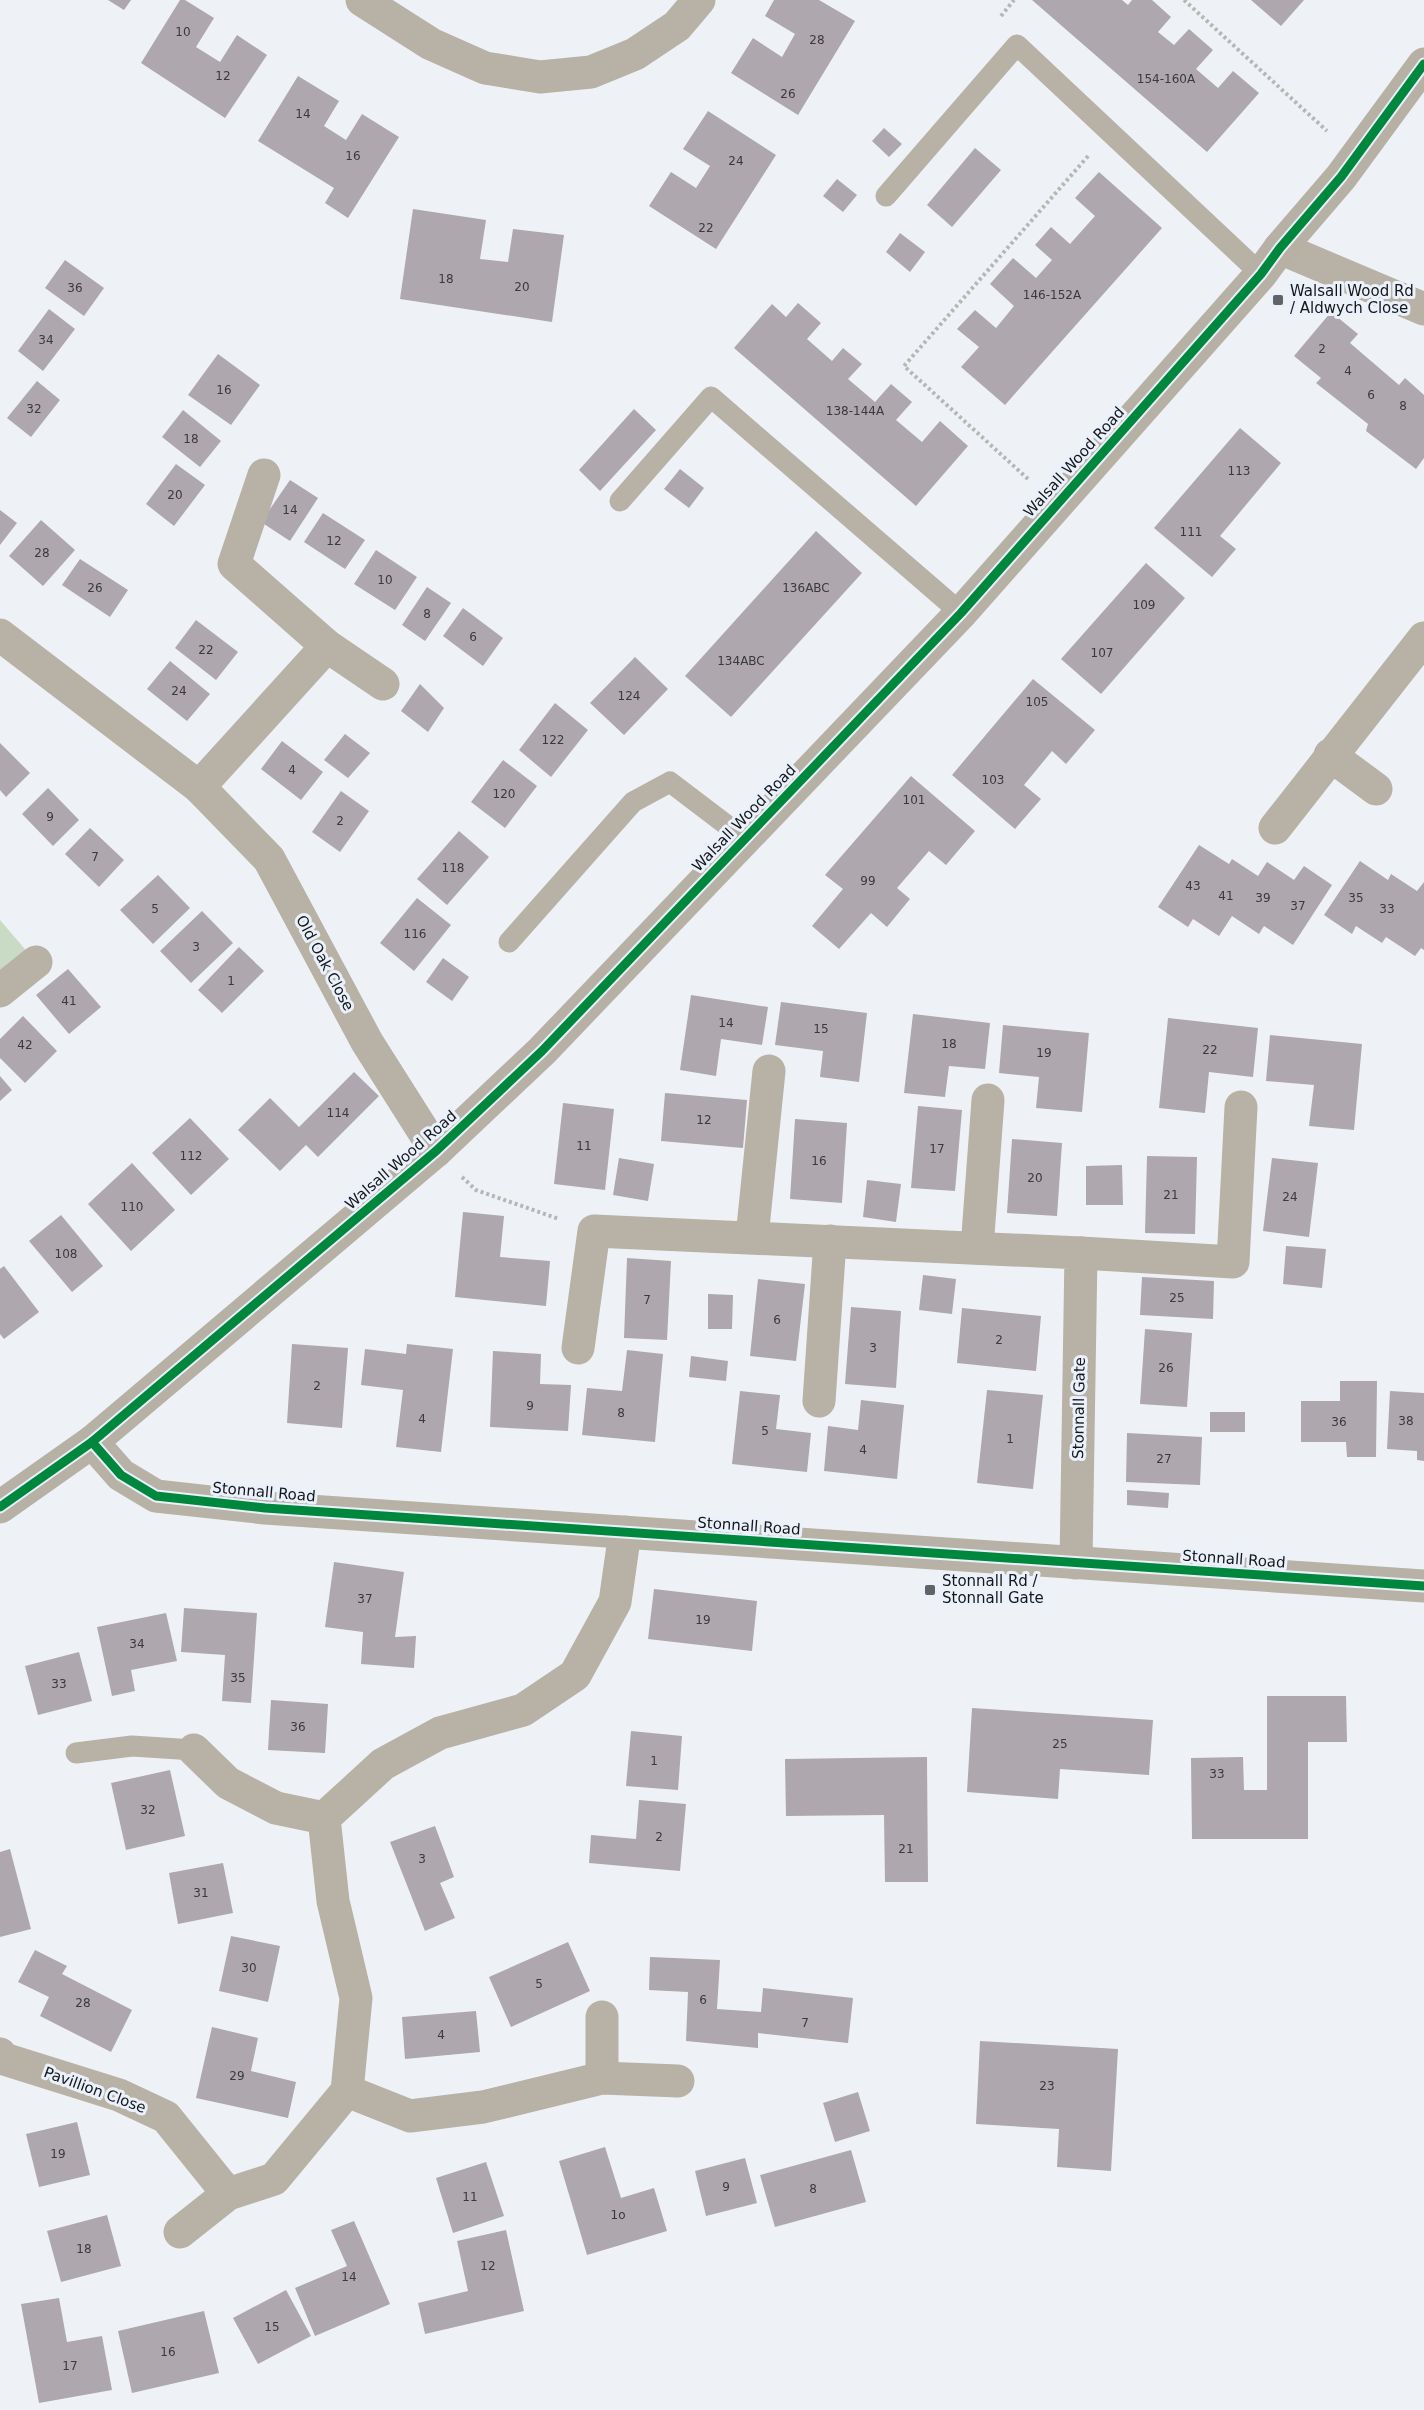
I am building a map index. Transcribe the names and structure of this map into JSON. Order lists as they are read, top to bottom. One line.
{"streets":{"street":["Walsall Wood Road","Old Oak Close","Stonnall Gate","Stonnall Road","Pavillion Close"]},"crossings":[["Walsall Wood Road","Old Oak Close"],["Walsall Wood Road","Stonnall Road"],["Stonnall Gate","Stonnall Road"]],"places":{"transit":["Walsall Wood Rd / Aldwych Close","Stonnall Rd / Stonnall Gate"]},"house_numbers":["10","28","12","154-160A","26","14","16","24","22","18","20","36","146-152A","34","2","4","16","6","8","32","138-144A","18","113","20","14","111","12","28","10","26","136ABC","109","8","6","22","107","134ABC","24","124","105","122","4","103","120","101","9","2","7","118","99","43","41","39","35","37","5","33","116","3","1","41","14","15","18","42","22","19","114","12","11","17","112","16","20","21","24","110","108","25","7","6","2","3","26","2","9","8","4","38","36","5","1","4","27","37","19","34","35","33","36","25","1","33","32","2","21","3","31","30","5","6","28","7","4","29","23","19","9","8","11","1o","18","12","14","15","16","17"]}
